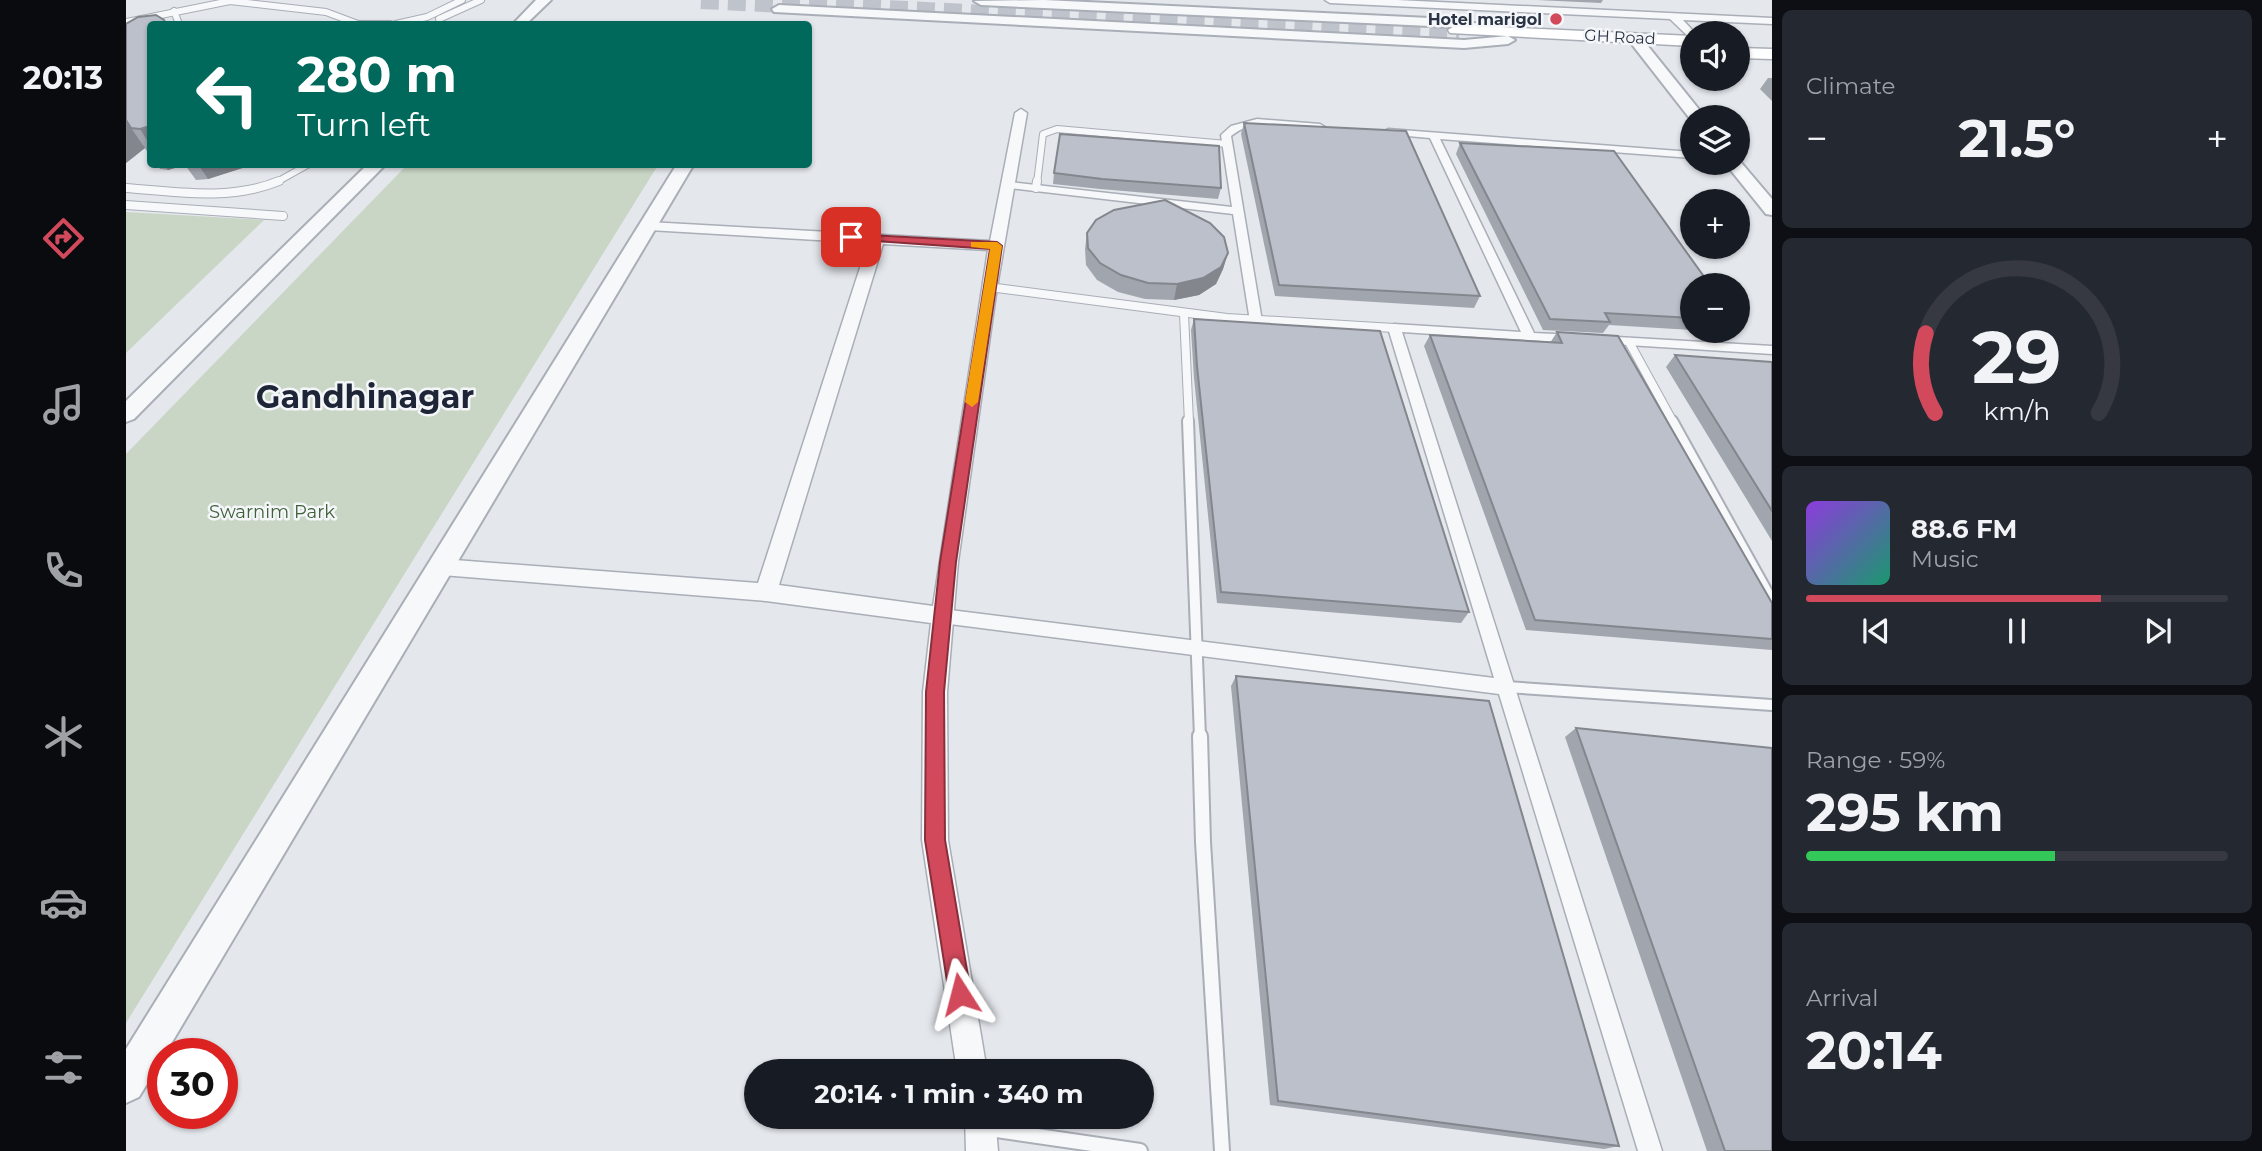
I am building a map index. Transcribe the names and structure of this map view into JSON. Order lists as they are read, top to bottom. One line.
{"streets":{"main road":["GH Road"]},"districts":["Gandhinagar"],"parks":["Swarnim Park"],"places":["Hotel marigol"],"page":{"tabs":"20:13","tile":["Climate",["Range · 59%","295 km"],["Arrival","20:14"]],"map_buttons":["+","−"],"turn":["280 m","Turn left"],"heat":["−","21.5°","+"],"song":["88.6 FM","Music"],"limit":"30","trip":"20:14 · 1 min · 340 m","gauge":["29","km/h"]}}
